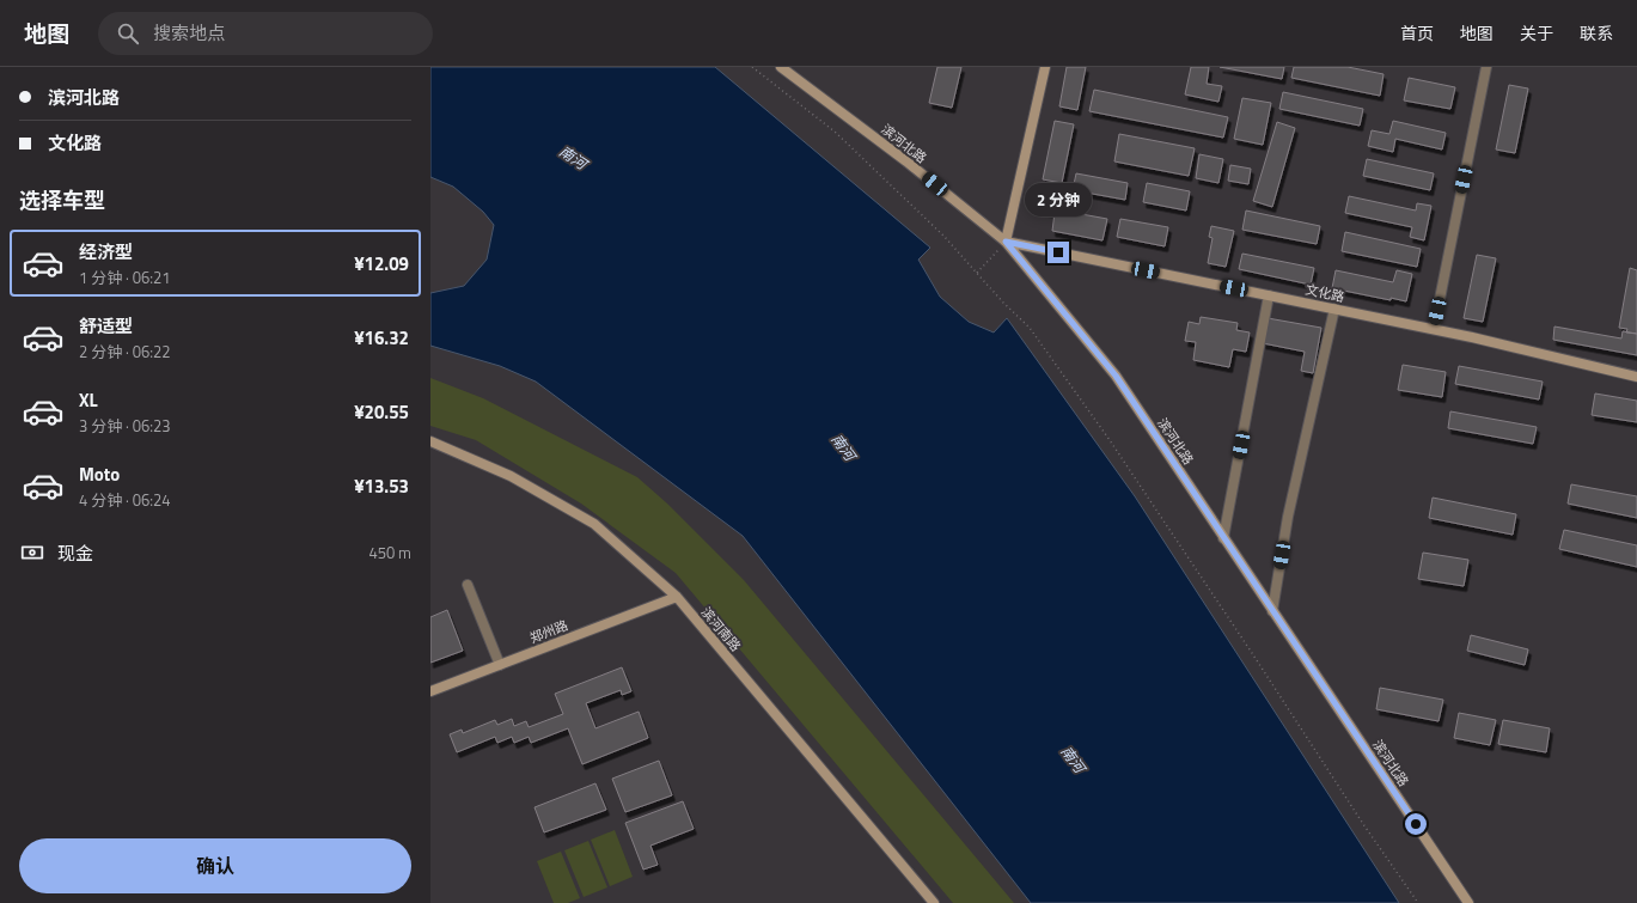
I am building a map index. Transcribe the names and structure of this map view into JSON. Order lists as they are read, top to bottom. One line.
{"streets":{"street":["滨河北路","文化路","滨河南路","郑州路"]},"crossings":[["滨河北路","文化路"],["滨河南路","郑州路"]],"water":["南河"],"page":{"header":"地图","search":"搜索地点","nav":["首页","地图","关于","联系"],"banner":["滨河北路","文化路"],"heading":"选择车型","bubble":"2 分钟","list":[{"name":"经济型","note":"1 分钟 · 06:21","value":"¥12.09"},{"name":"舒适型","note":"2 分钟 · 06:22","value":"¥16.32"},{"name":"XL","note":"3 分钟 · 06:23","value":"¥20.55"},{"name":"Moto","note":"4 分钟 · 06:24","value":"¥13.53"}],"pay":["现金","450 m"],"buttons":"确认"}}
